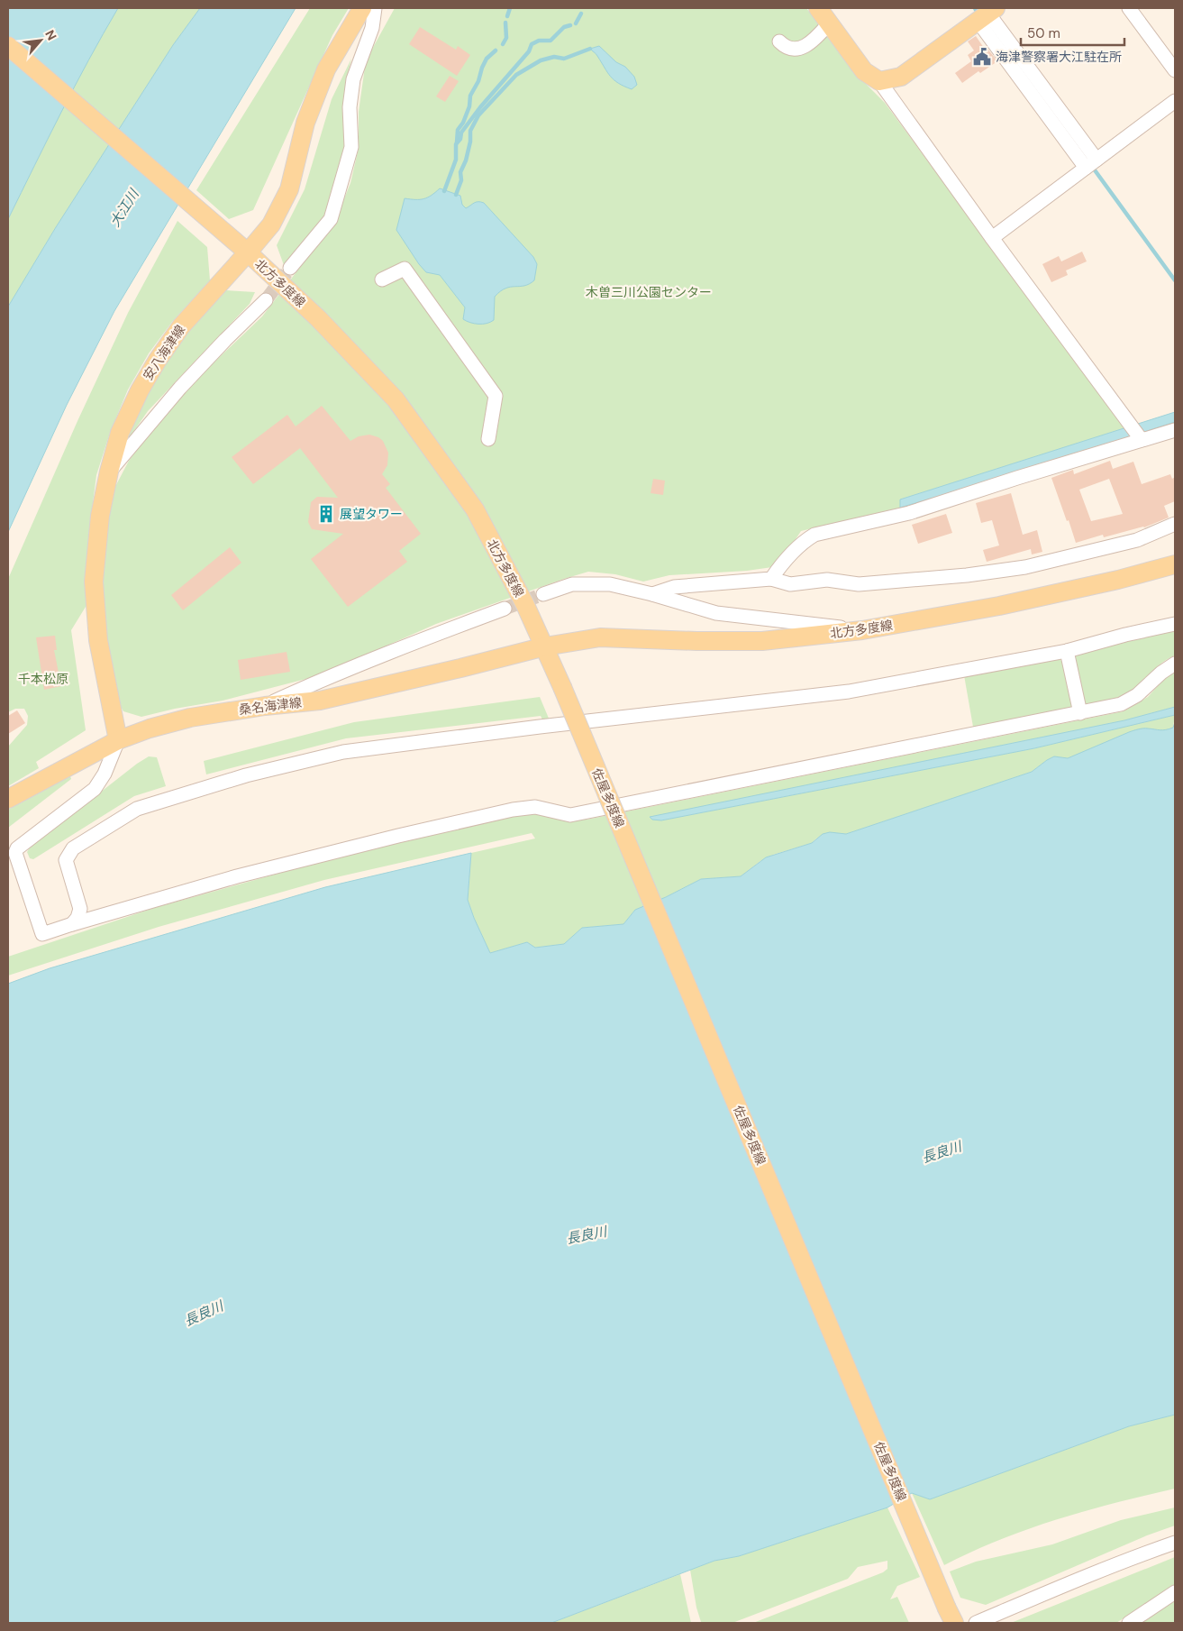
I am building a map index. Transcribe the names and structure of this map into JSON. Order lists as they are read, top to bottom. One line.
{"streets":{"main road":["北方多度線","安八海津線","桑名海津線","佐屋多度線"]},"crossings":[["北方多度線","安八海津線"],["北方多度線","桑名海津線"],["北方多度線","佐屋多度線"],["安八海津線","桑名海津線"],["桑名海津線","佐屋多度線"]],"water":["大江川","長良川"],"parks":["木曽三川公園センター","千本松原"],"places":{"public building":["海津警察署大江駐在所"],"building":["展望タワー"]},"scale_bar":"50 m","north":"top right"}
